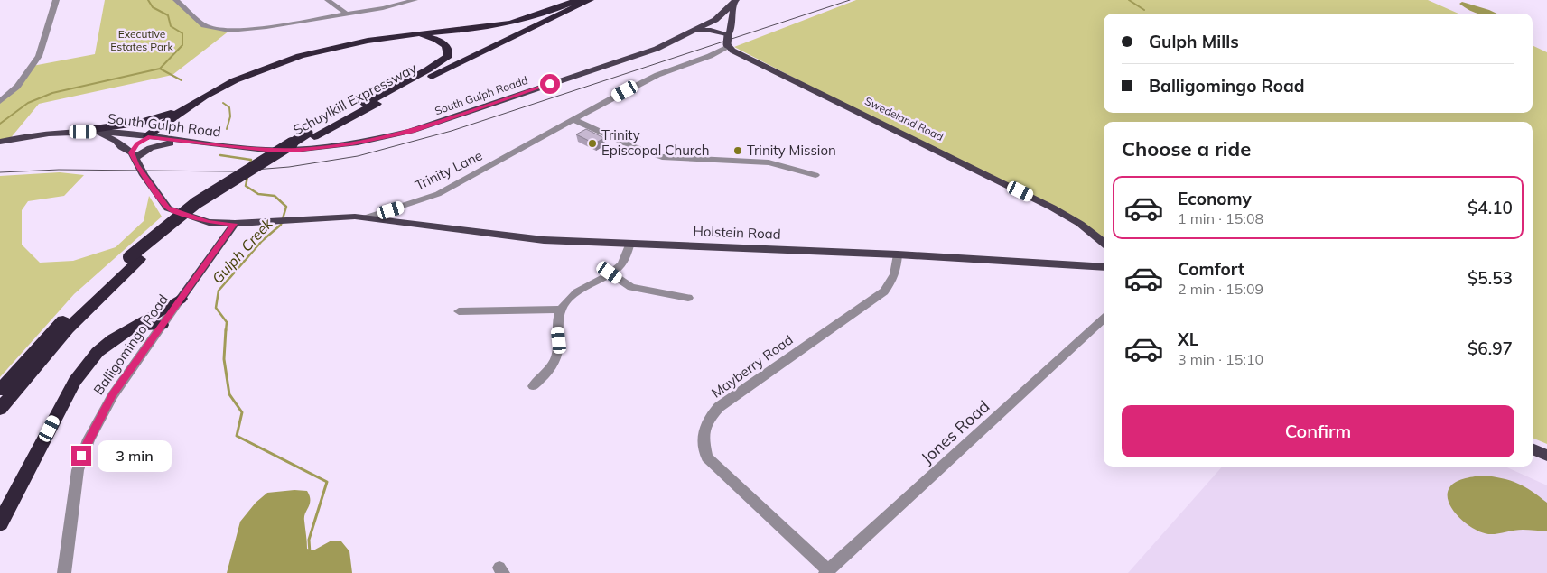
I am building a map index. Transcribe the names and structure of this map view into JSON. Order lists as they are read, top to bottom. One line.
{"streets":{"highway":["Schuylkill Expressway"],"main road":["South Gulph Roadd","Swedeland Road","South Gulph Road","Trinity Lane","Holstein Road","Balligomingo Road"],"street":["Mayberry Road","Jones Road"]},"crossings":[["South Gulph Roadd","South Gulph Road"],["Swedeland Road","Trinity Lane"],["South Gulph Road","Trinity Lane"],["Trinity Lane","Holstein Road"],["Trinity Lane","Balligomingo Road"],["Holstein Road","Mayberry Road"],["Mayberry Road","Jones Road"]],"water":["Gulph Creek"],"parks":["Executive Estates Park"],"places":["Trinity Episcopal Church","Trinity Mission"],"page":{"banner":["Gulph Mills","Balligomingo Road"],"heading":"Choose a ride","list":[{"name":"Economy","note":"1 min · 15:08","value":"$4.10"},{"name":"Comfort","note":"2 min · 15:09","value":"$5.53"},{"name":"XL","note":"3 min · 15:10","value":"$6.97"}],"buttons":"Confirm","bubble":"3 min"}}
